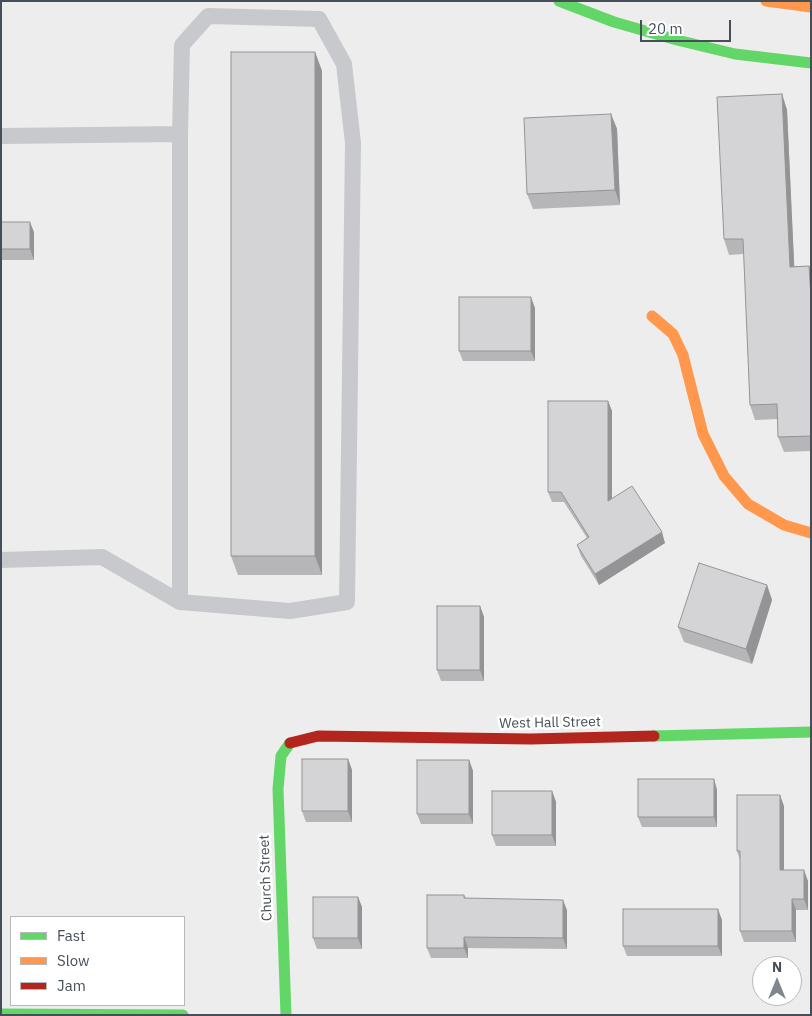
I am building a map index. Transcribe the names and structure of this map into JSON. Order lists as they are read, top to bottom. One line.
{"streets":{"street":["West Hall Street","Church Street"]},"crossings":[["West Hall Street","Church Street"]],"legend":["Fast","Slow","Jam"],"scale_bar":"20 m","north":"top"}
